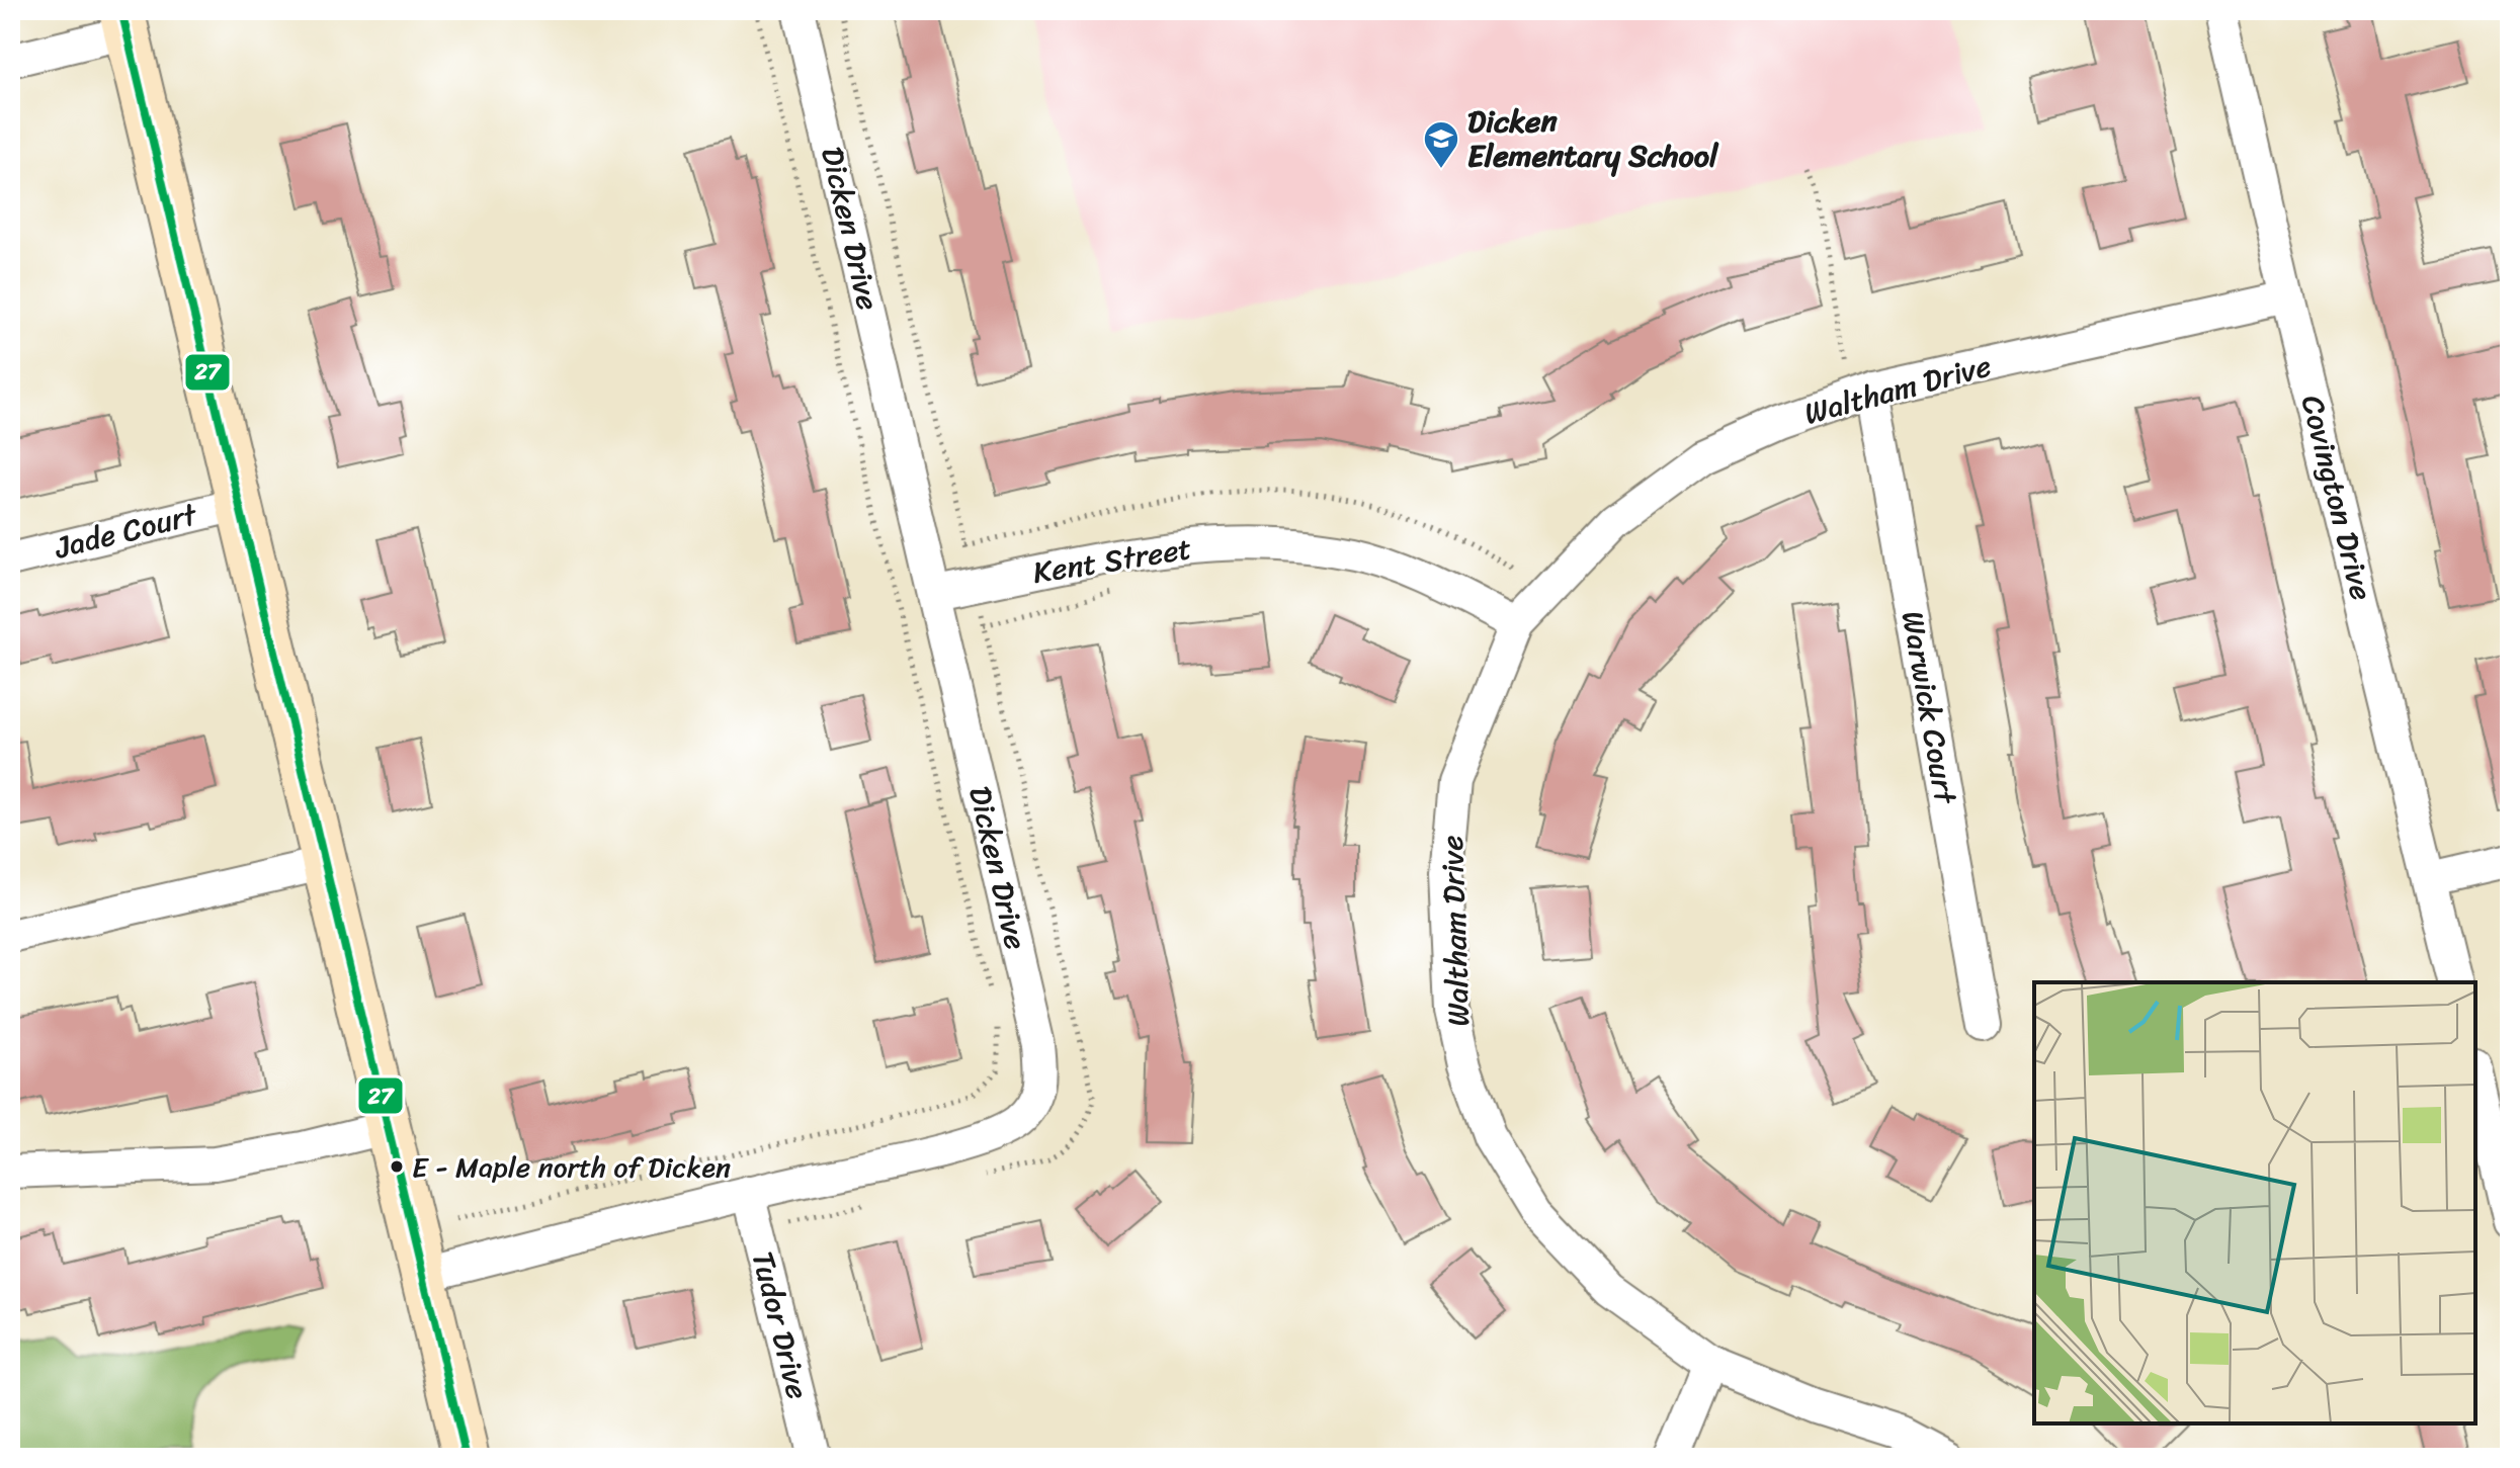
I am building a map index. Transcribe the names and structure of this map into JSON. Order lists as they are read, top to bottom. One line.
{"streets":{"street":["Dicken Drive","Waltham Drive","Covington Drive","Jade Court","Kent Street","Warwick Court","Tudor Drive"]},"crossings":[["Dicken Drive","Kent Street"],["Dicken Drive","Tudor Drive"],["Waltham Drive","Covington Drive"],["Waltham Drive","Kent Street"],["Waltham Drive","Warwick Court"]],"places":{"school or university":["Dicken Elementary School"],"other":["E - Maple north of Dicken"]},"lines":["transit line 27"]}
